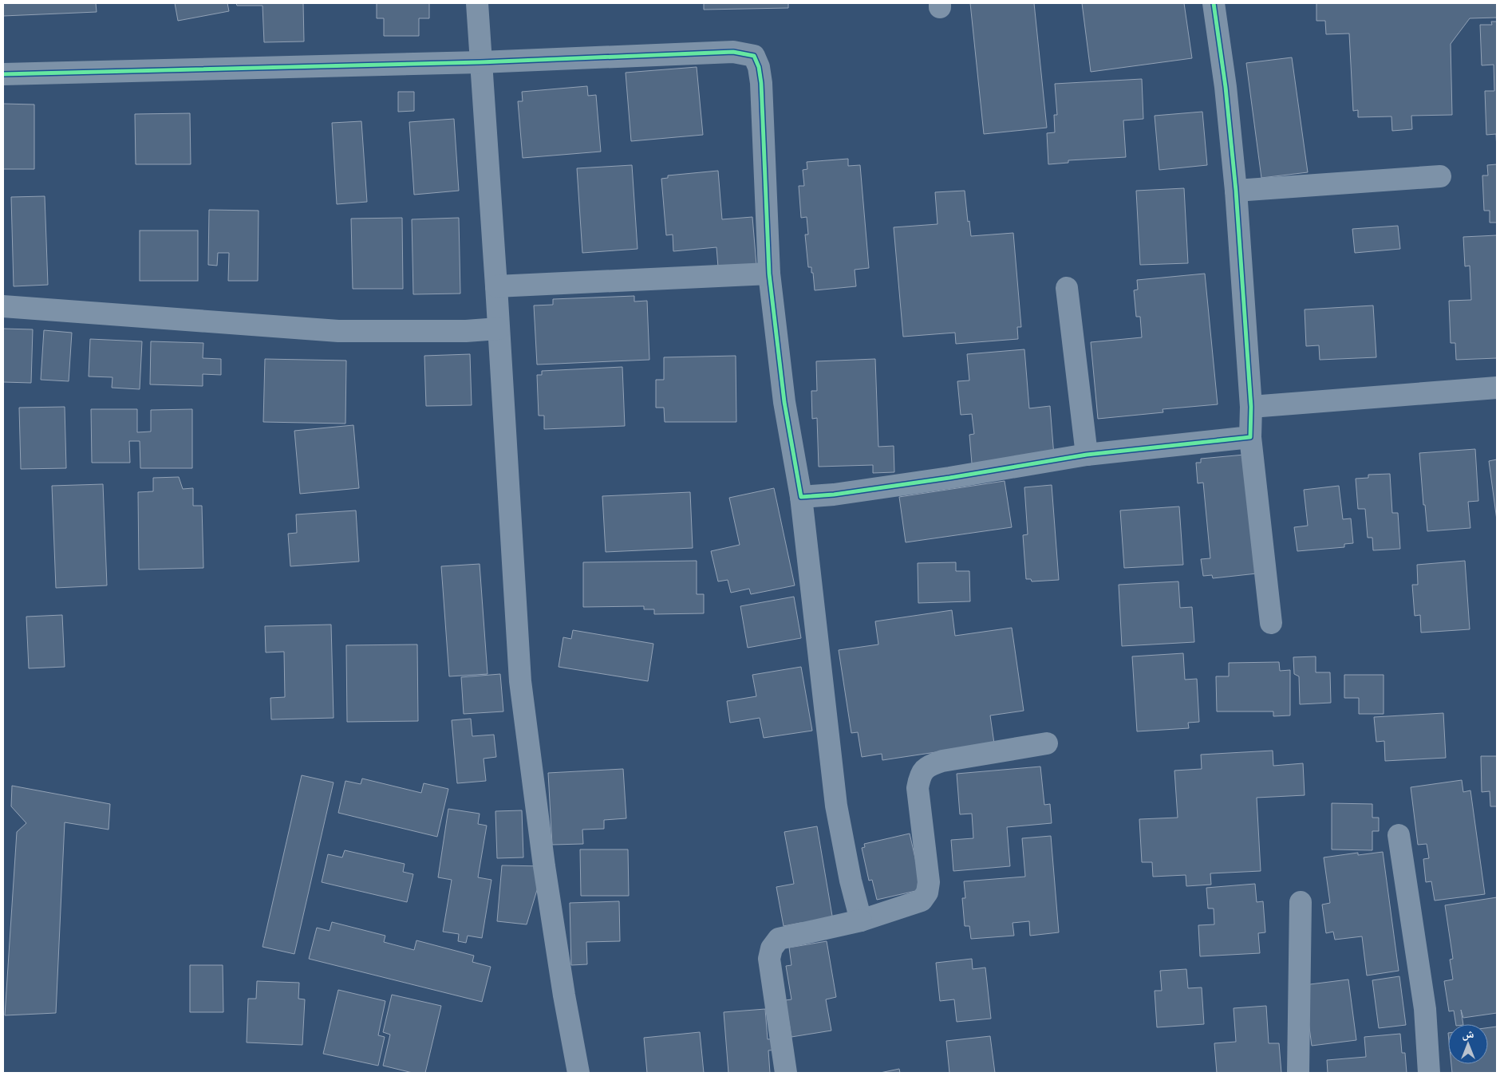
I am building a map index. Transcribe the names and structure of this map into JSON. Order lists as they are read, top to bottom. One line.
{"north":"top"}
